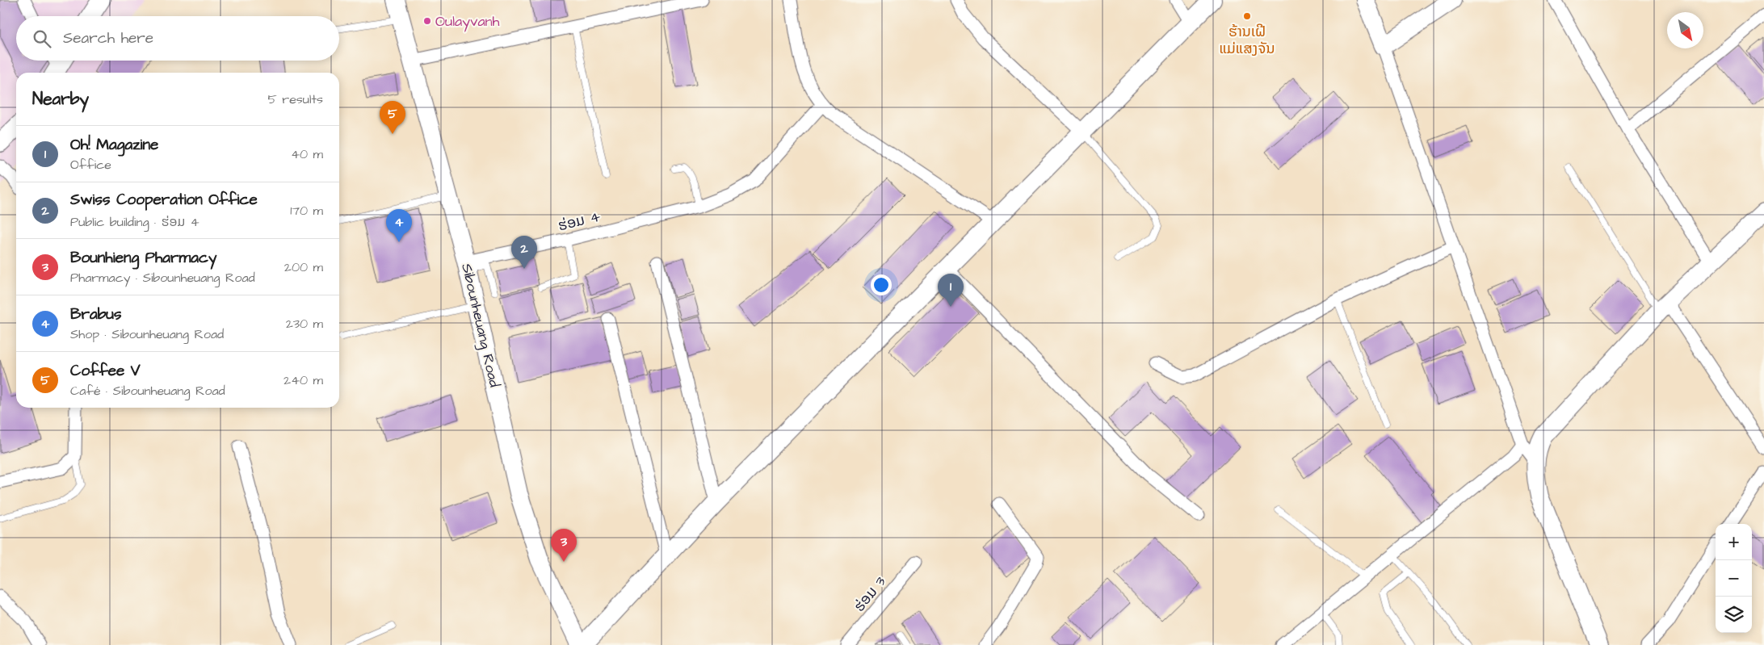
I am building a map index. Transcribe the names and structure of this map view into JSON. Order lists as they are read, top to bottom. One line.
{"streets":{"street":["ຮ່ອມ 4","Sibounheuang Road","ຮ່ອມ 3"]},"crossings":[["ຮ່ອມ 4","Sibounheuang Road"]],"places":["ຮ້ານເຝີ ແມ່ແສງຈັນ","Oulayvanh"],"north":"bottom right","page":{"search":"Search here","heading":["Nearby","5 results"],"pins":["5","4","2","1","3"],"list":[{"mark":"1","name":"Oh! Magazine","note":"Office","value":"40 m"},{"mark":"2","name":"Swiss Cooperation Office","note":"Public building · ຮ່ອມ 4","value":"170 m"},{"mark":"3","name":"Bounhieng Pharmacy","note":"Pharmacy · Sibounheuang Road","value":"200 m"},{"mark":"4","name":"Brabus","note":"Shop · Sibounheuang Road","value":"230 m"},{"mark":"5","name":"Coffee V","note":"Café · Sibounheuang Road","value":"240 m"}],"map_buttons":["+","−"]}}
